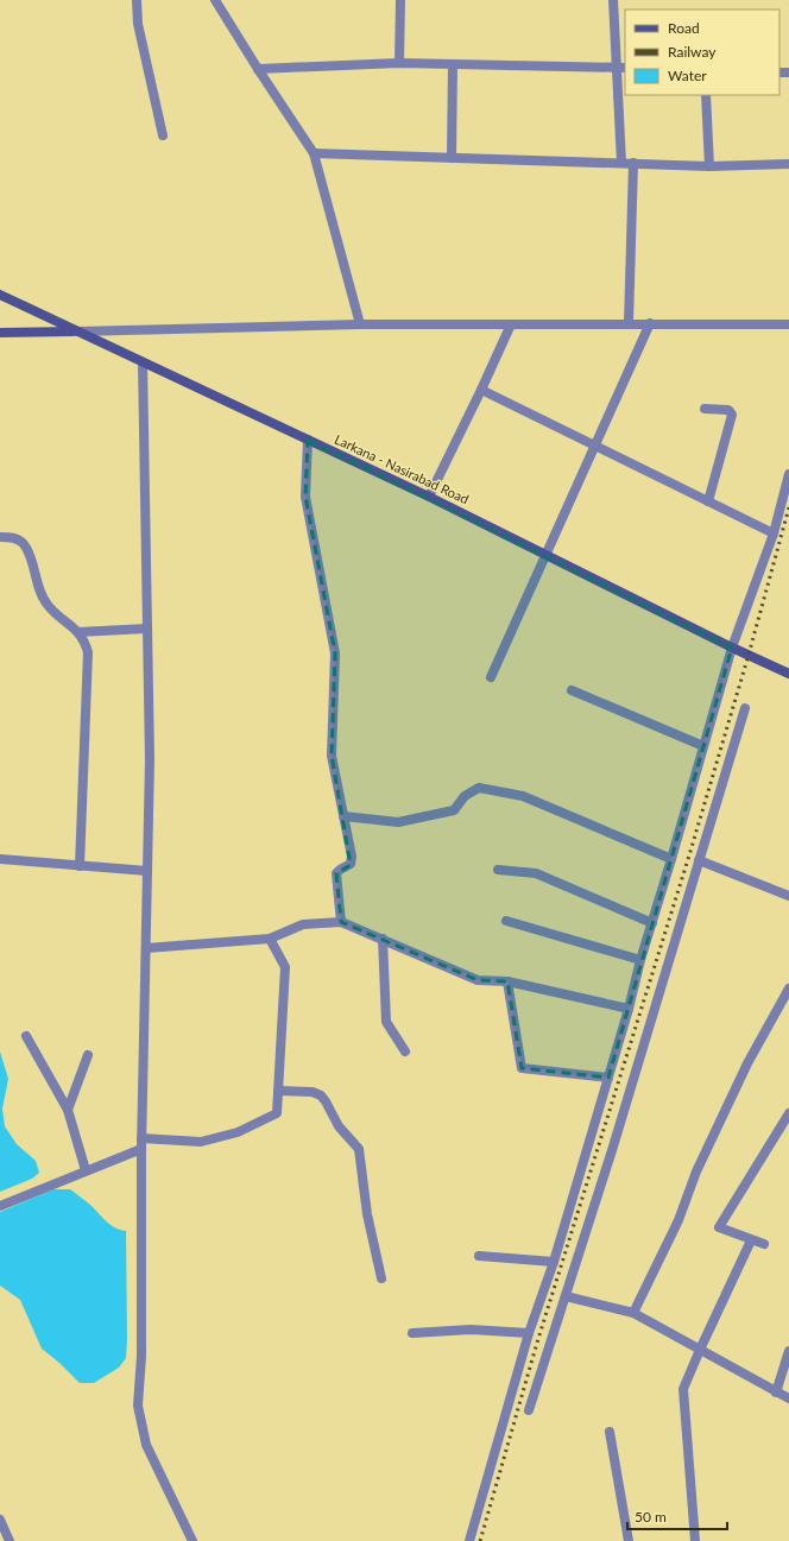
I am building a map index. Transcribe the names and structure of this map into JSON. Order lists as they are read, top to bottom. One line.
{"streets":{"main road":["Larkana - Nasirabad Road"]},"legend":["Road","Railway","Water"],"scale_bar":"50 m"}
